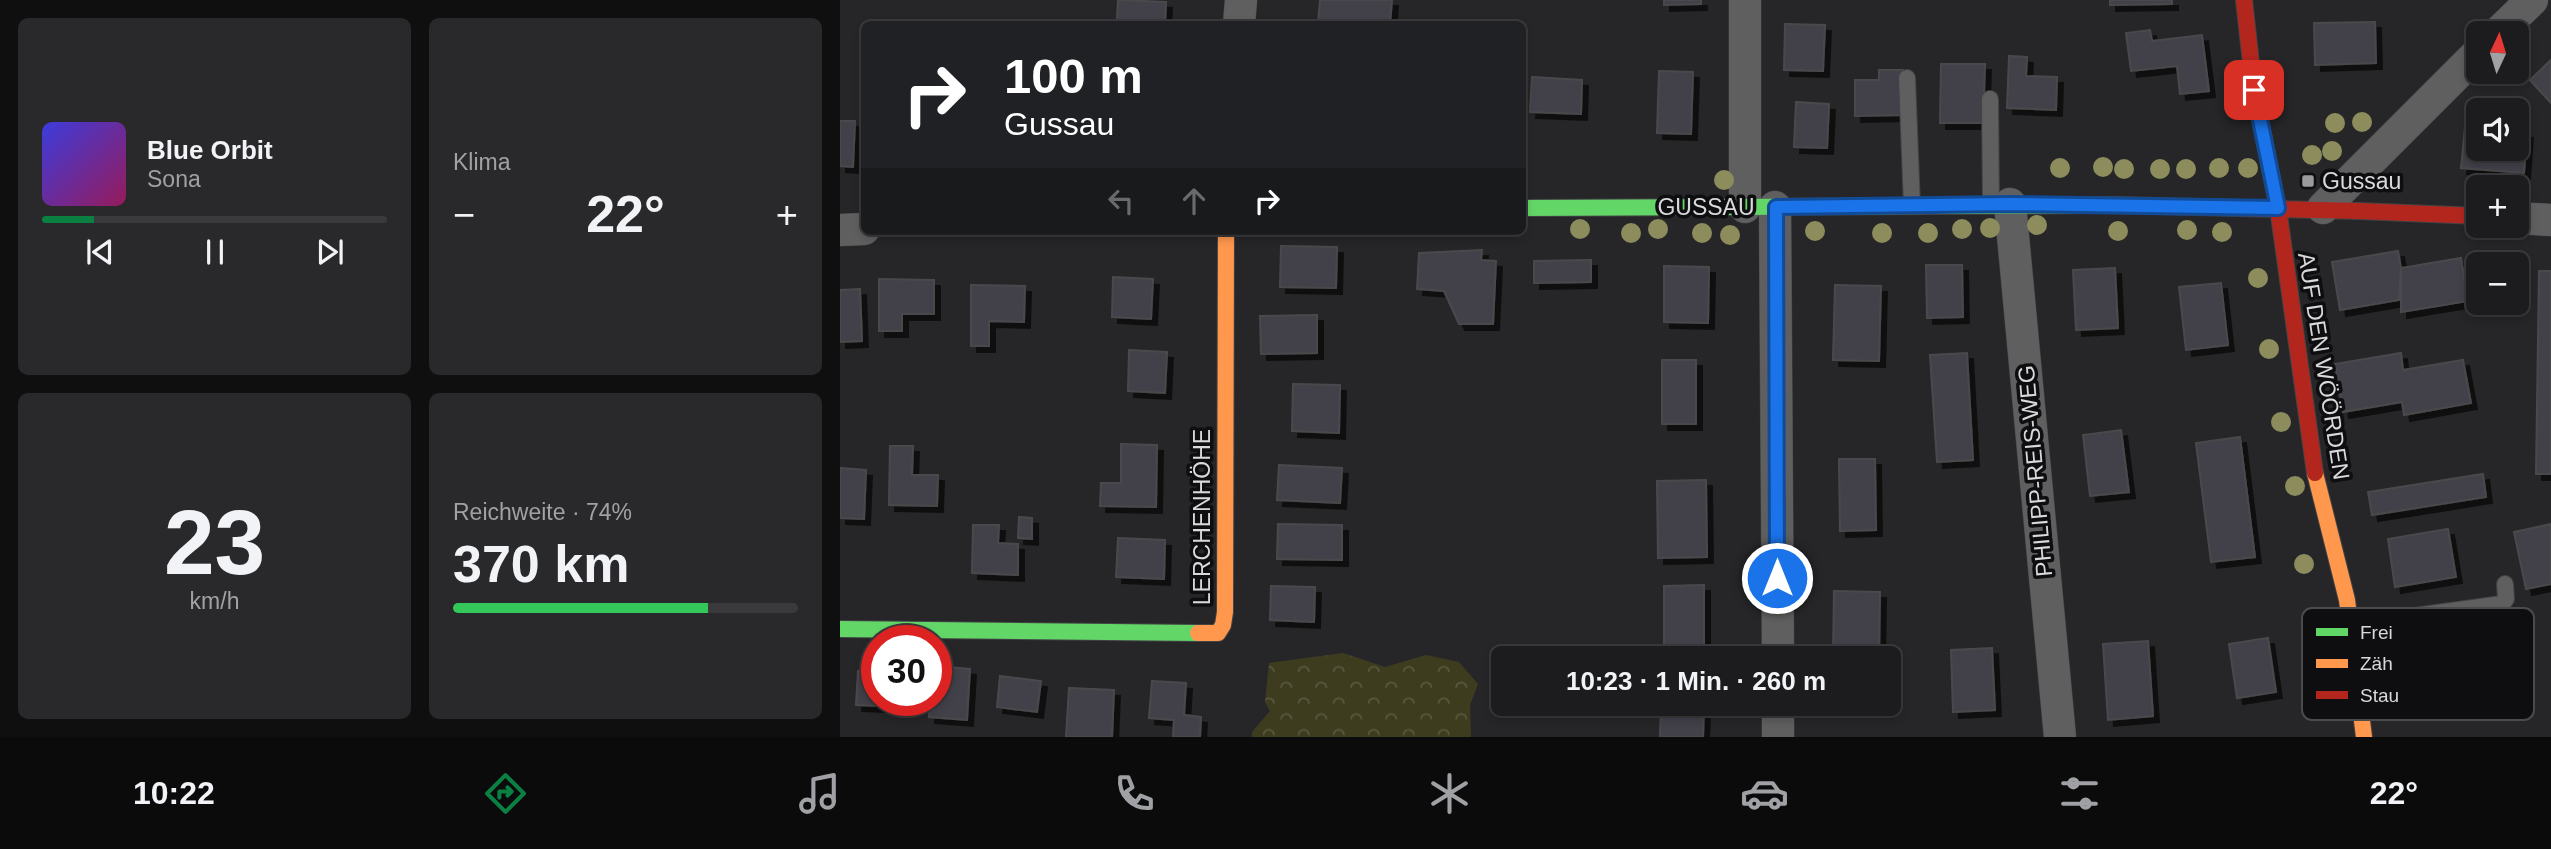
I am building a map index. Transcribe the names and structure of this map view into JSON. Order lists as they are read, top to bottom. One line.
{"streets":{"street":["GUSSAU","AUF DEN WÖÖRDEN","PHILIPP-REIS-WEG","LERCHENHÖHE"]},"crossings":[["GUSSAU","AUF DEN WÖÖRDEN"],["GUSSAU","PHILIPP-REIS-WEG"]],"places":{"transit":["Gussau"]},"legend":["Frei","Zäh","Stau"],"north":"top","page":{"tile":["Klima",["23","km/h"],["Reichweite · 74%","370 km"]],"map_buttons":["+","−"],"turn":["100 m","Gussau"],"song":["Blue Orbit","Sona"],"heat":["−","22°","+"],"limit":"30","trip":"10:23 · 1 Min. · 260 m","tabs":["10:22","22°"]}}
